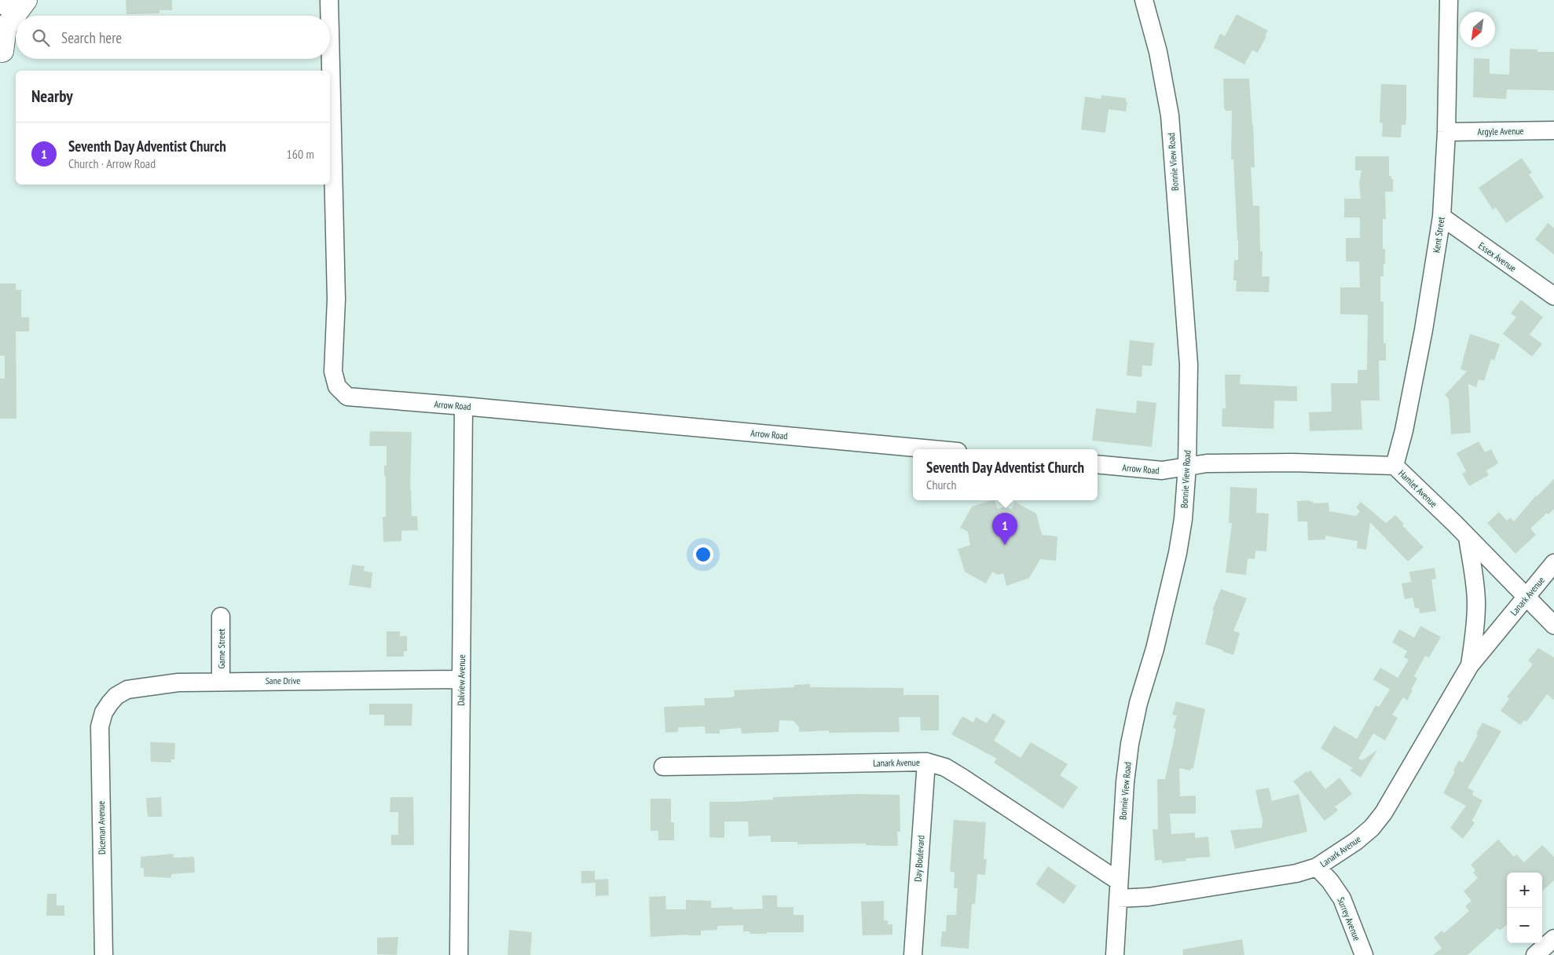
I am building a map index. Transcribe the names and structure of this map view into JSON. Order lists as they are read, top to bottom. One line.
{"streets":{"street":["Argyle Avenue","Bonnie View Road","Kent Street","Essex Avenue","Arrow Road","Hamlet Avenue","Lanark Avenue","Game Street","Sane Drive","Dalview Avenue","Diceman Avenue","Day Boulevard","Surrey Avenue"]},"crossings":[["Argyle Avenue","Kent Street"],["Bonnie View Road","Arrow Road"],["Bonnie View Road","Hamlet Avenue"],["Bonnie View Road","Lanark Avenue"],["Kent Street","Essex Avenue"],["Kent Street","Hamlet Avenue"],["Arrow Road","Hamlet Avenue"],["Arrow Road","Dalview Avenue"],["Hamlet Avenue","Lanark Avenue"],["Lanark Avenue","Day Boulevard"],["Lanark Avenue","Surrey Avenue"],["Game Street","Sane Drive"],["Sane Drive","Dalview Avenue"],["Sane Drive","Diceman Avenue"]],"north":"bottom left","page":{"search":"Search here","heading":"Nearby","list":[{"mark":"1","name":"Seventh Day Adventist Church","note":"Church · Arrow Road","value":"160 m"}],"popup":["Seventh Day Adventist Church","Church"],"pins":"1","map_buttons":["+","−"]}}
